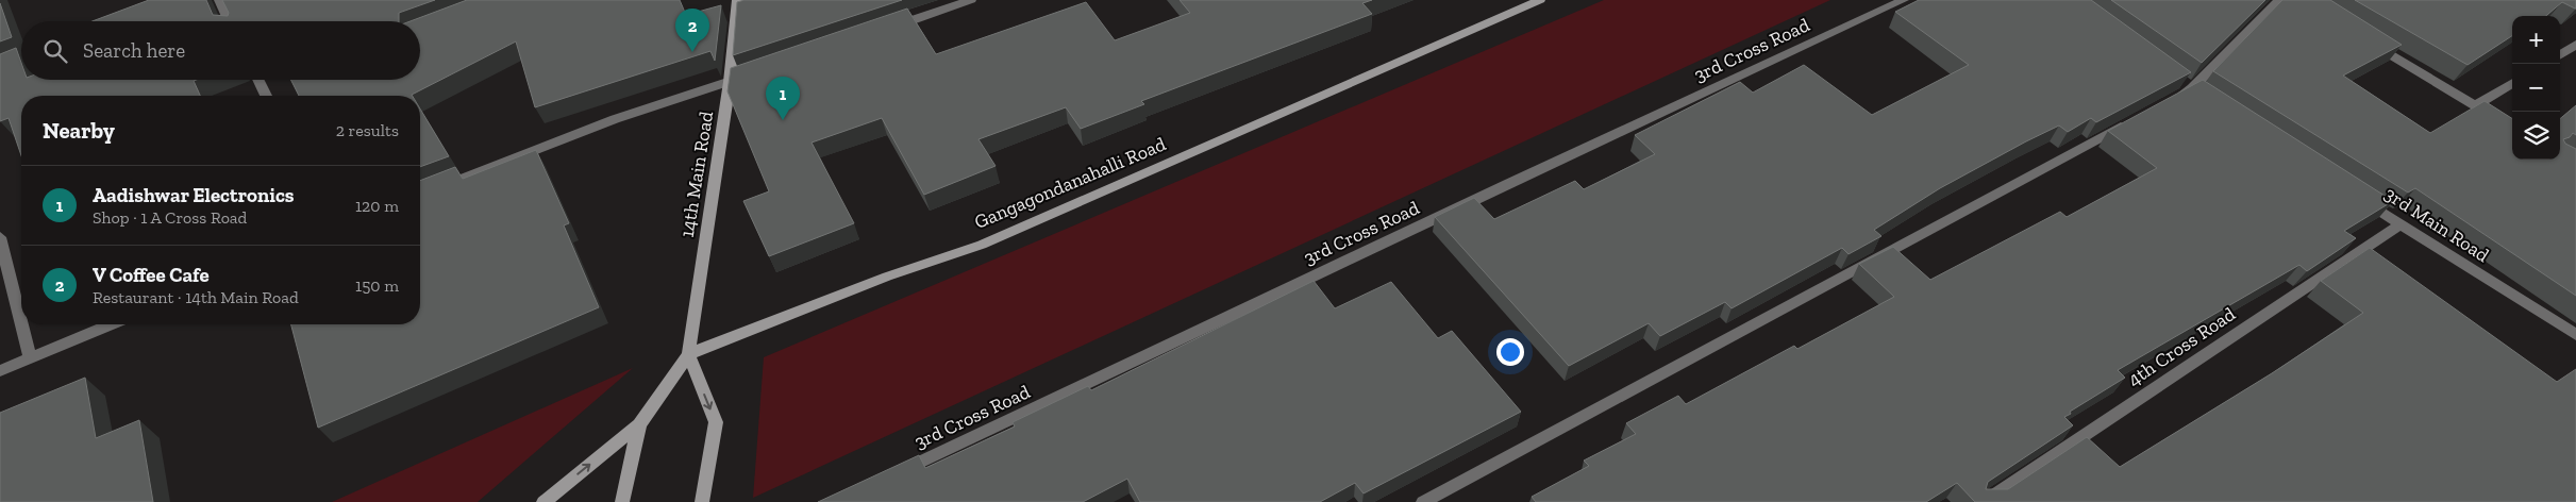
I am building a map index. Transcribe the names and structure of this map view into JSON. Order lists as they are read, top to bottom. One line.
{"streets":{"main road":["14th Main Road","Gangagondanahalli Road"],"street":["3rd Cross Road","3rd Main Road","4th Cross Road"]},"crossings":[["14th Main Road","Gangagondanahalli Road"],["3rd Main Road","4th Cross Road"]],"page":{"pins":["2","1"],"map_buttons":["+","−"],"search":"Search here","heading":["Nearby","2 results"],"list":[{"mark":"1","name":"Aadishwar Electronics","note":"Shop · 1 A Cross Road","value":"120 m"},{"mark":"2","name":"V Coffee Cafe","note":"Restaurant · 14th Main Road","value":"150 m"}]}}
